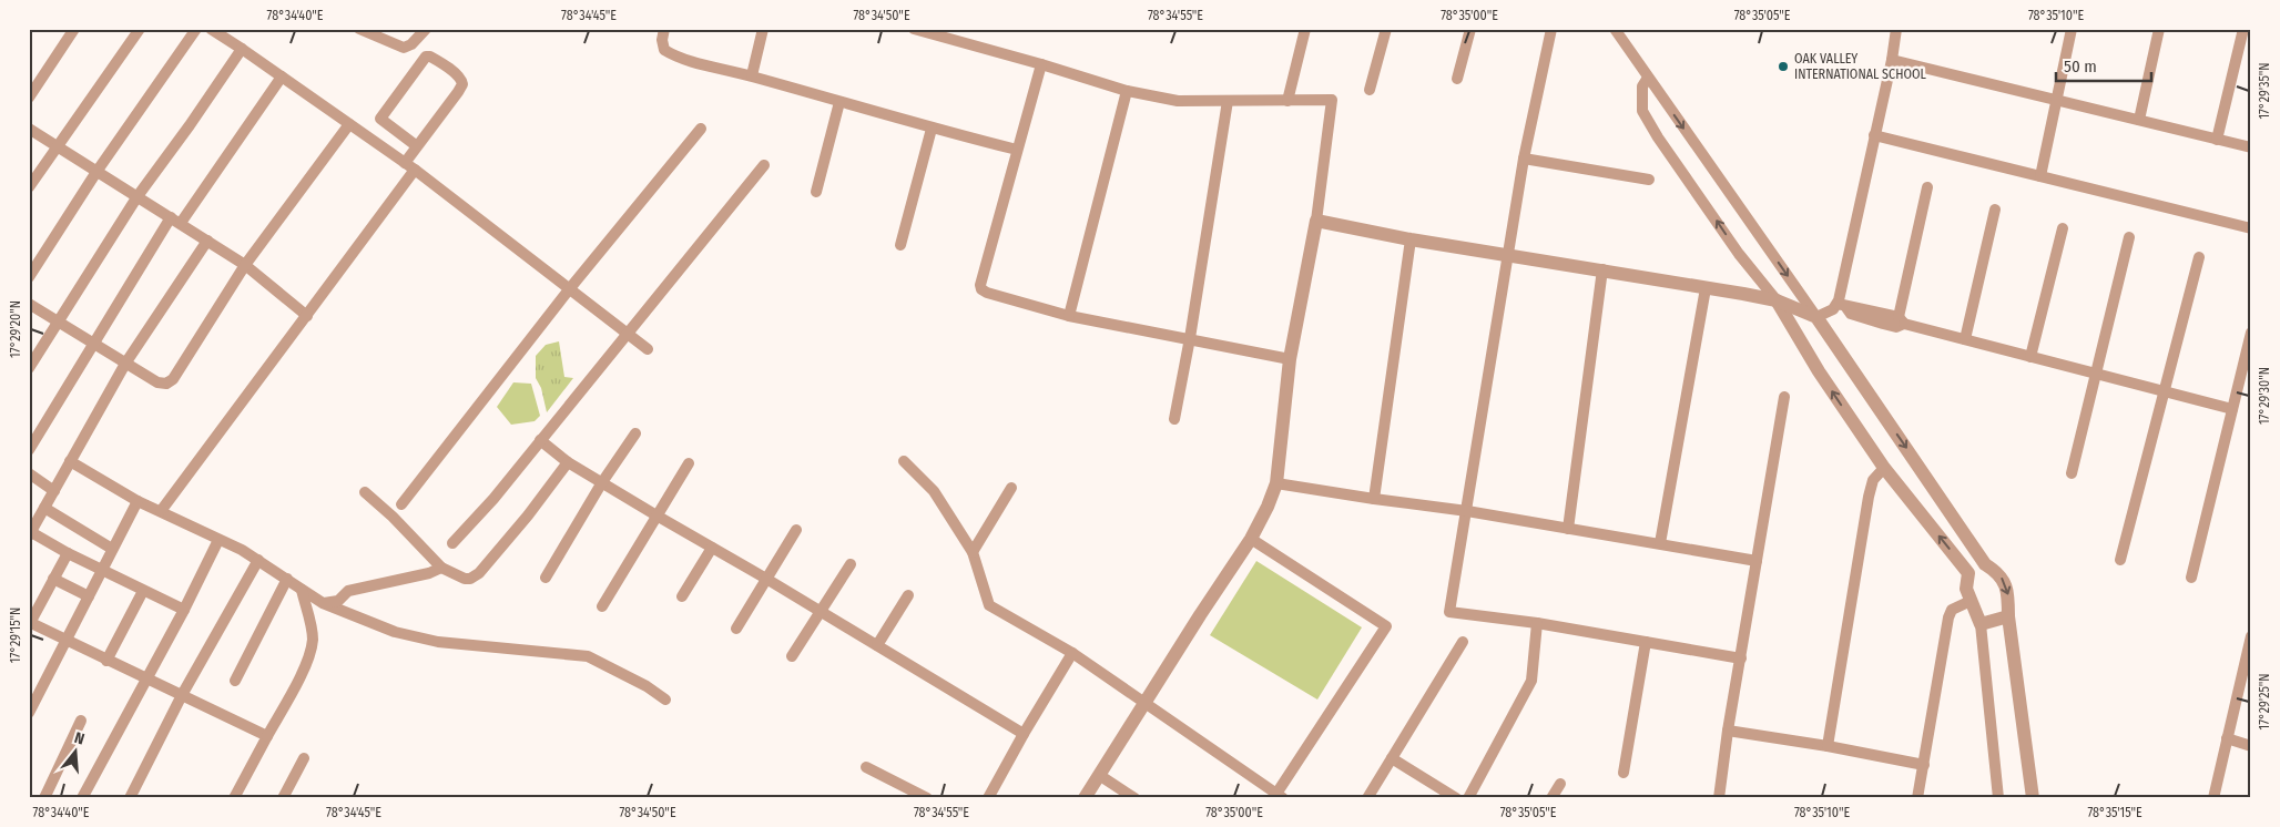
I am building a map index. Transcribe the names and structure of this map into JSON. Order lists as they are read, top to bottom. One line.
{"places":["OAK VALLEY INTERNATIONAL SCHOOL"],"scale_bar":"50 m","north":"top","coordinates":["78°34'40\"E","78°34'45\"E","78°34'50\"E","78°34'55\"E","78°35'00\"E","78°35'05\"E","78°35'10\"E","17°29'35\"N","17°29'20\"N","17°29'30\"N","17°29'15\"N","17°29'25\"N","78°35'15\"E"]}
